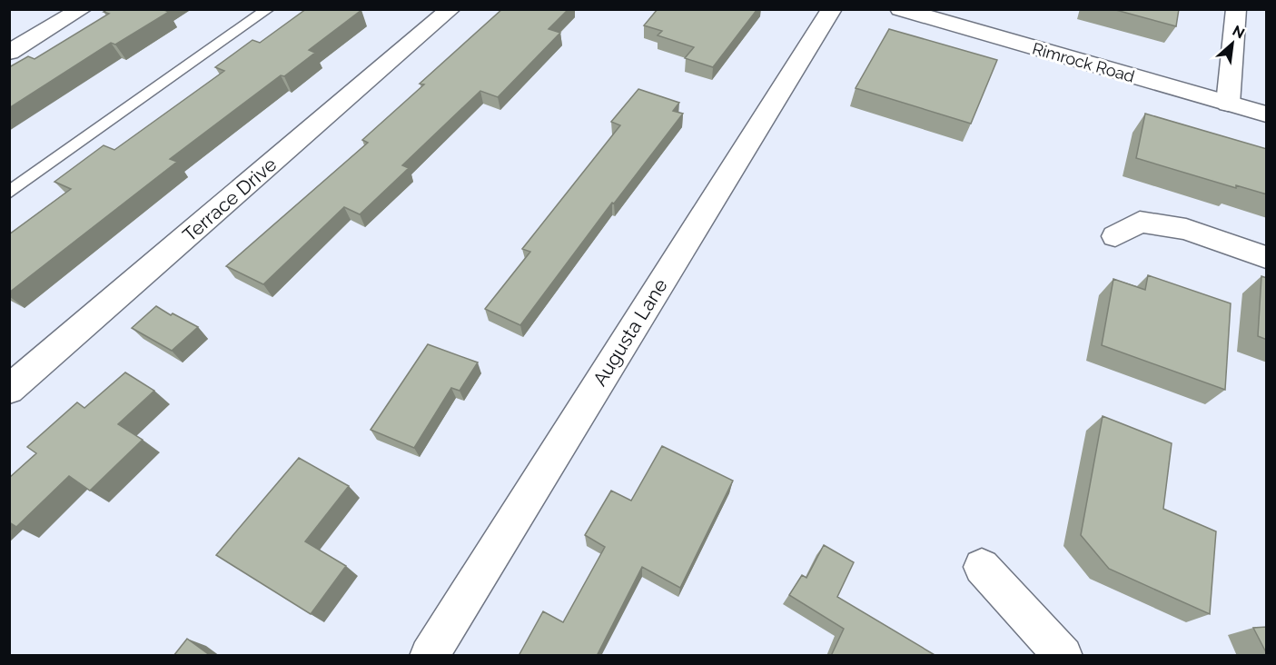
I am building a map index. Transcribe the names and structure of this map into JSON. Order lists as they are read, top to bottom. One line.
{"streets":{"street":["Rimrock Road","Terrace Drive","Augusta Lane"]},"north":"top right"}
